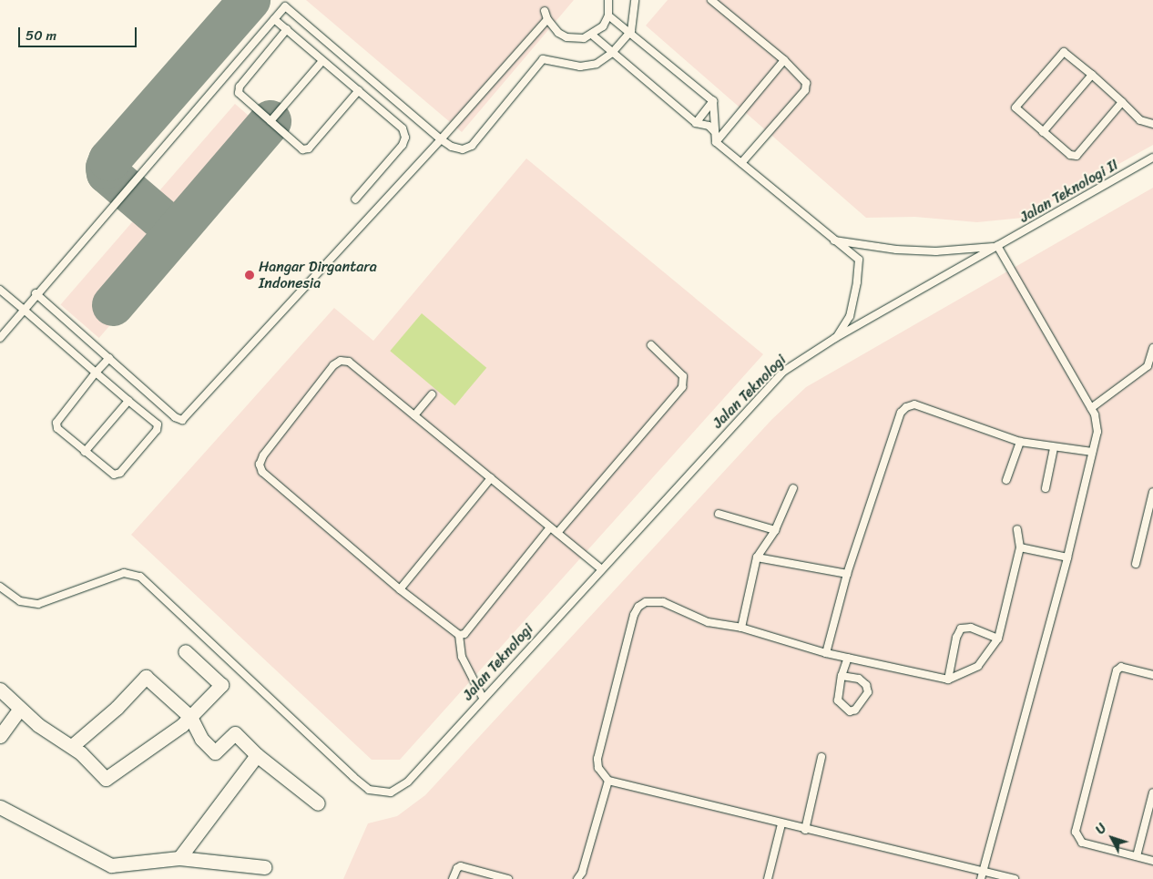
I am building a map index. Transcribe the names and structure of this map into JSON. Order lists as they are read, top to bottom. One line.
{"streets":{"lane":["Jalan Teknologi II","Jalan Teknologi"]},"crossings":[["Jalan Teknologi II","Jalan Teknologi"]],"places":["Hangar Dirgantara Indonesia"],"scale_bar":"50 m","north":"top left"}
